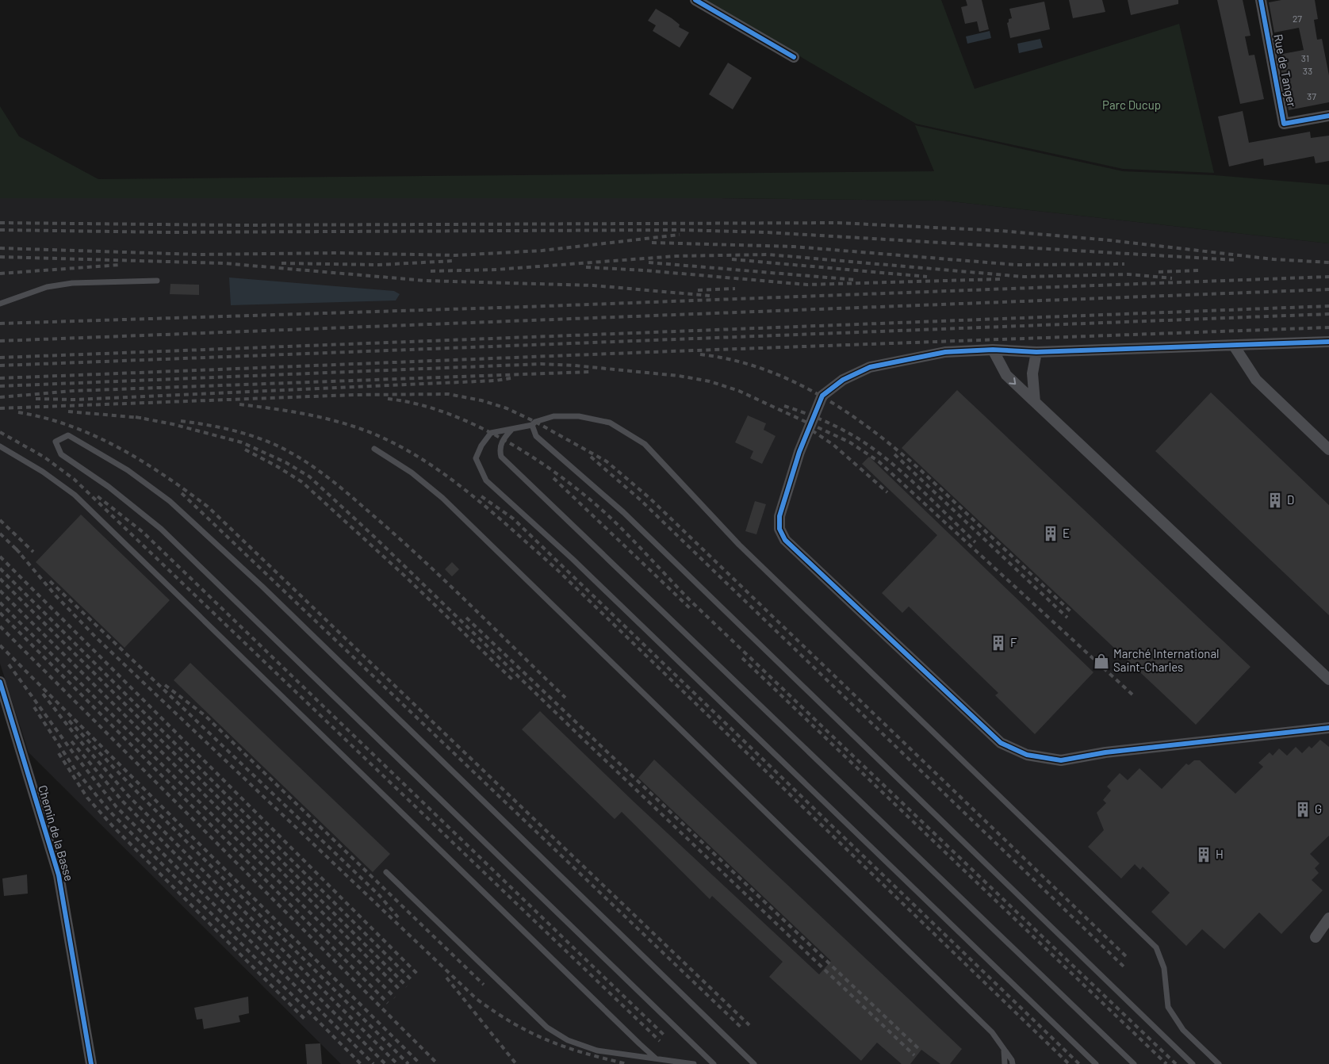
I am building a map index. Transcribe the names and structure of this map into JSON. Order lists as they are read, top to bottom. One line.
{"streets":{"street":["Rue de Tanger","Chemin de la Basse"]},"parks":["Parc Ducup"],"places":{"building":["D","E","F","G","H"],"shop":["Marché International Saint-Charles"]},"house_numbers":["27","31","33","37"]}
